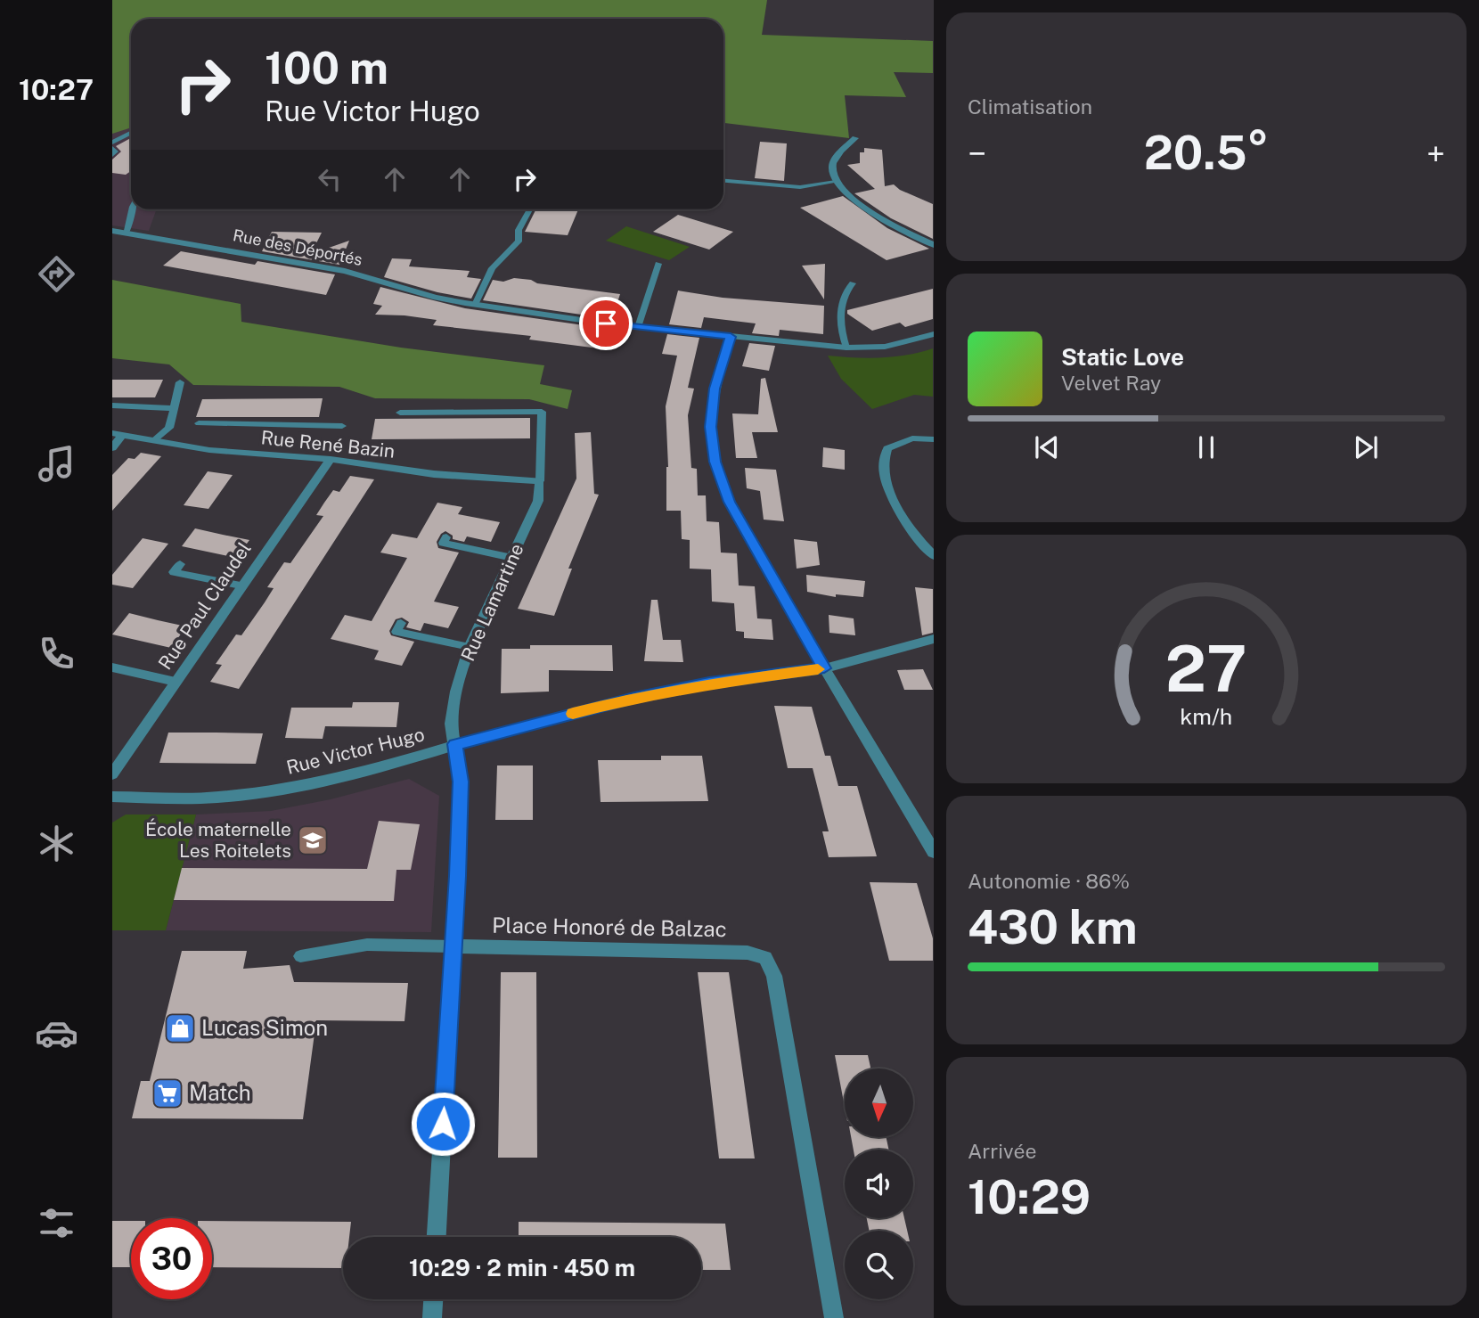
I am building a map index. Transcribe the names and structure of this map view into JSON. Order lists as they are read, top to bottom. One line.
{"streets":{"street":["Rue des Déportés","Rue René Bazin","Rue Lamartine","Rue Paul Claudel","Rue Victor Hugo","Place Honoré de Balzac"]},"crossings":[["Rue René Bazin","Rue Lamartine"],["Rue René Bazin","Rue Paul Claudel"],["Rue Lamartine","Rue Victor Hugo"],["Rue Lamartine","Place Honoré de Balzac"]],"places":{"school or university":["École maternelle Les Roitelets"],"shop":["Lucas Simon"],"supermarket":["Match"]},"north":"bottom","page":{"tabs":"10:27","tile":["Climatisation",["Autonomie · 86%","430 km"],["Arrivée","10:29"]],"turn":["100 m","Rue Victor Hugo"],"heat":["−","20.5°","+"],"song":["Static Love","Velvet Ray"],"limit":"30","trip":"10:29 · 2 min · 450 m","gauge":["27","km/h"]}}
